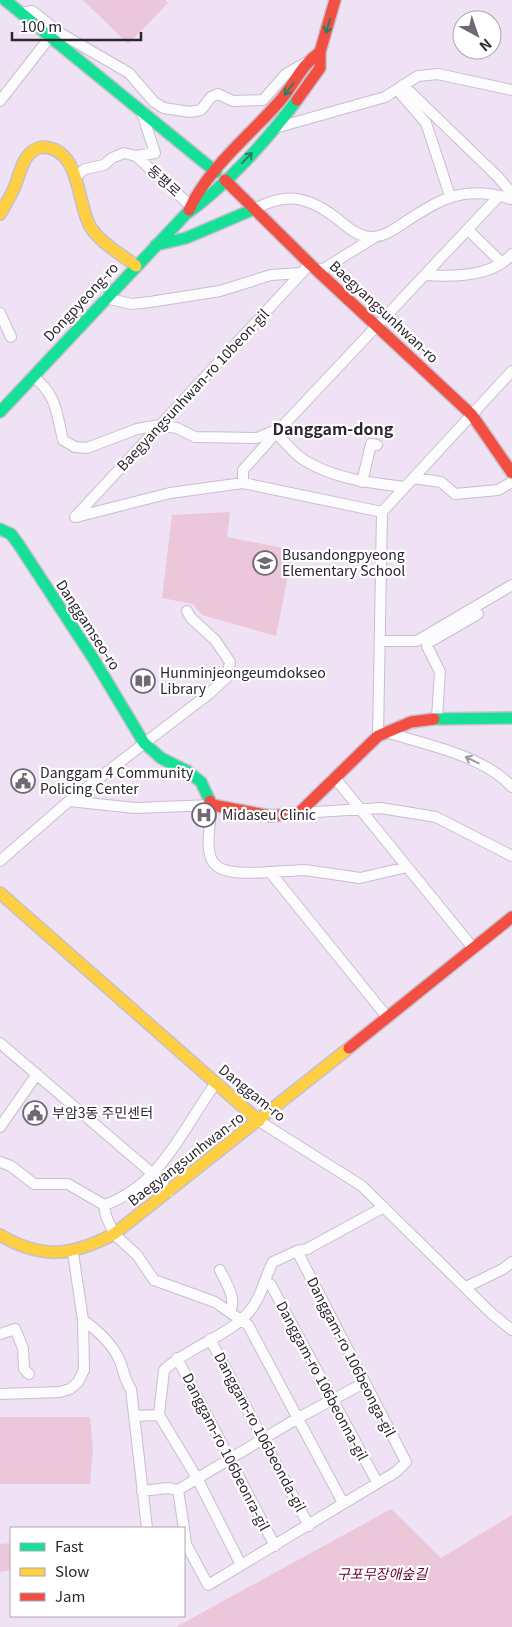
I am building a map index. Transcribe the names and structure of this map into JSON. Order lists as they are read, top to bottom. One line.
{"streets":{"main road":["Dongpyeong-ro","Baegyangsunhwan-ro","Danggamseo-ro","Danggam-ro"],"street":["동평로","Baegyangsunhwan-ro 10beon-gil","Danggam-ro 106beonga-gil","Danggam-ro 106beonna-gil","Danggam-ro 106beonda-gil","Danggam-ro 106beonra-gil"]},"crossings":[["동평로","Dongpyeong-ro"],["Dongpyeong-ro","Baegyangsunhwan-ro"],["Baegyangsunhwan-ro","Baegyangsunhwan-ro 10beon-gil"],["Baegyangsunhwan-ro","Danggam-ro"],["Danggam-ro 106beonga-gil","Danggam-ro 106beonna-gil"]],"districts":["Danggam-dong"],"parks":["구포무장애숲길"],"places":{"school or university":["Busandongpyeong Elementary School"],"library":["Hunminjeongeumdokseo Library"],"public building":["Danggam 4 Community Policing Center","부암3동 주민센터"],"hospital":["Midaseu Clinic"]},"legend":["Fast","Slow","Jam"],"scale_bar":"100 m","north":"bottom right"}
